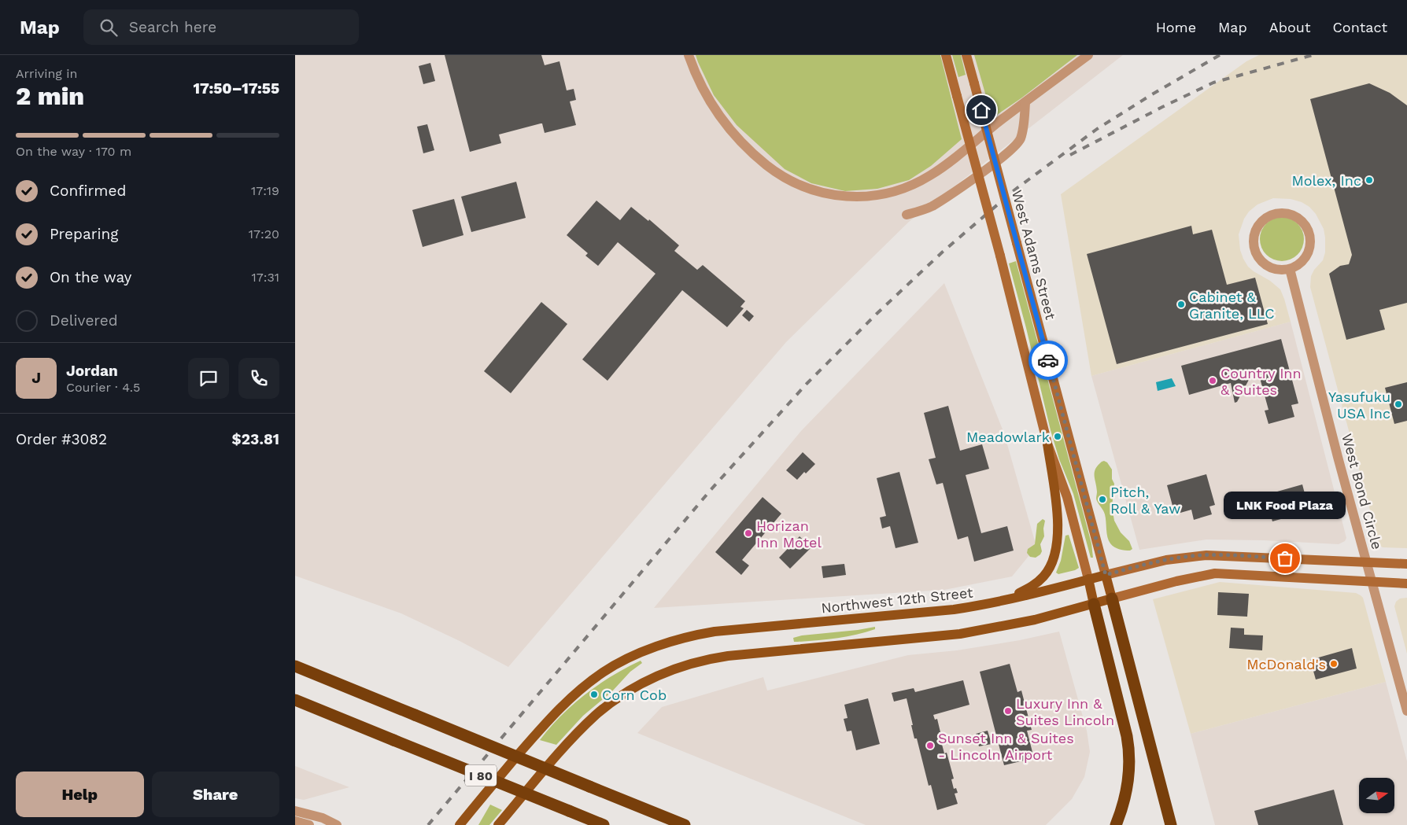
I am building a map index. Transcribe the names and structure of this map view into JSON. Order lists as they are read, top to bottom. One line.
{"streets":{"highway":["I 80"],"main road":["West Adams Street","Northwest 12th Street"],"street":["West Bond Circle"]},"crossings":[["West Adams Street","Northwest 12th Street"],["West Bond Circle","Northwest 12th Street"]],"places":["Molex, Inc","Cabinet & Granite, LLC","Country Inn & Suites","Yasufuku USA Inc","Meadowlark","Pitch, Roll & Yaw","Horizan Inn Motel","LNK Food Plaza","McDonald's","Corn Cob","Luxury Inn & Suites Lincoln","Sunset Inn & Suites - Lincoln Airport"],"north":"right","page":{"header":"Map","search":"Search here","nav":["Home","Map","About","Contact"],"heading":["2 min","Arriving in","17:50–17:55"],"panel":["Jordan","Courier · 4.5","Order #3082","$23.81"],"bar":"On the way · 170 m","list":[["Confirmed","17:19"],["Preparing","17:20"],["On the way","17:31"],"Delivered"],"round":"J","bubble":"LNK Food Plaza","buttons":["Help","Share"]}}
